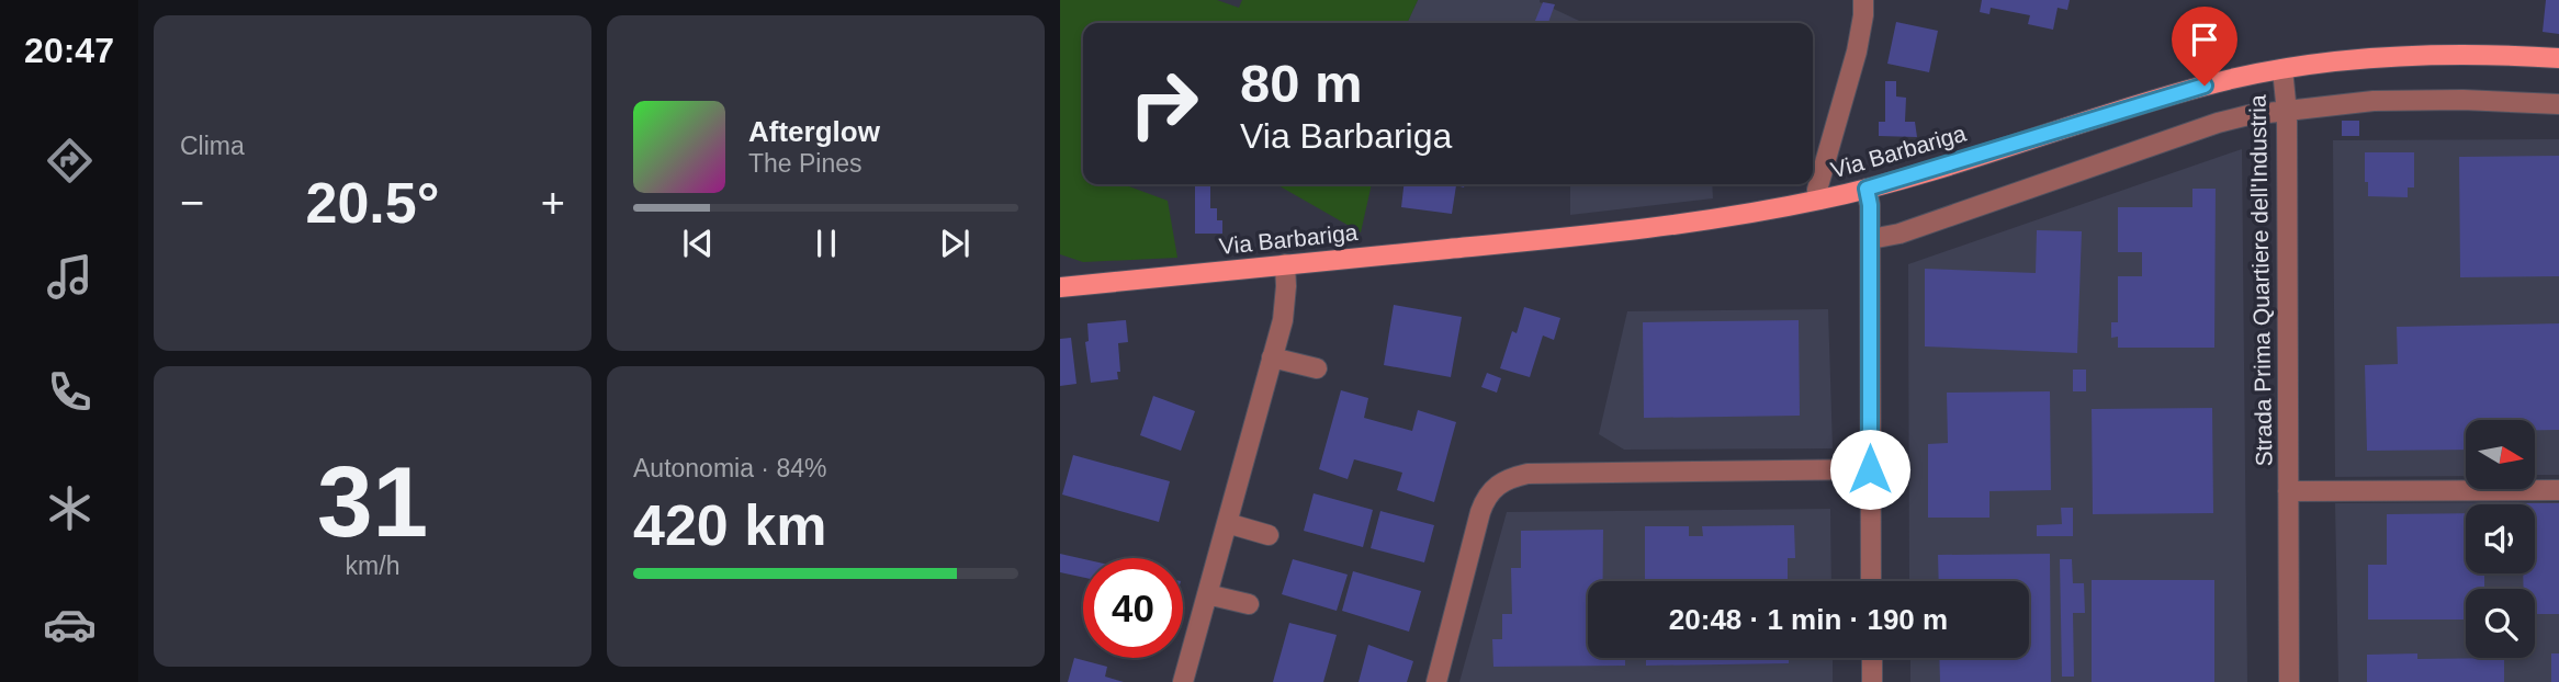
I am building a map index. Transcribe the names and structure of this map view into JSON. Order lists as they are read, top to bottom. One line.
{"streets":{"main road":["Via Barbariga"],"street":["Strada Prima Quartiere dell'Industria"]},"crossings":[["Via Barbariga","Strada Prima Quartiere dell'Industria"]],"north":"right","page":{"tabs":"20:47","tile":["Clima",["31","km/h"],["Autonomia · 84%","420 km"]],"turn":["80 m","Via Barbariga"],"song":["Afterglow","The Pines"],"heat":["−","20.5°","+"],"limit":"40","trip":"20:48 · 1 min · 190 m"}}
